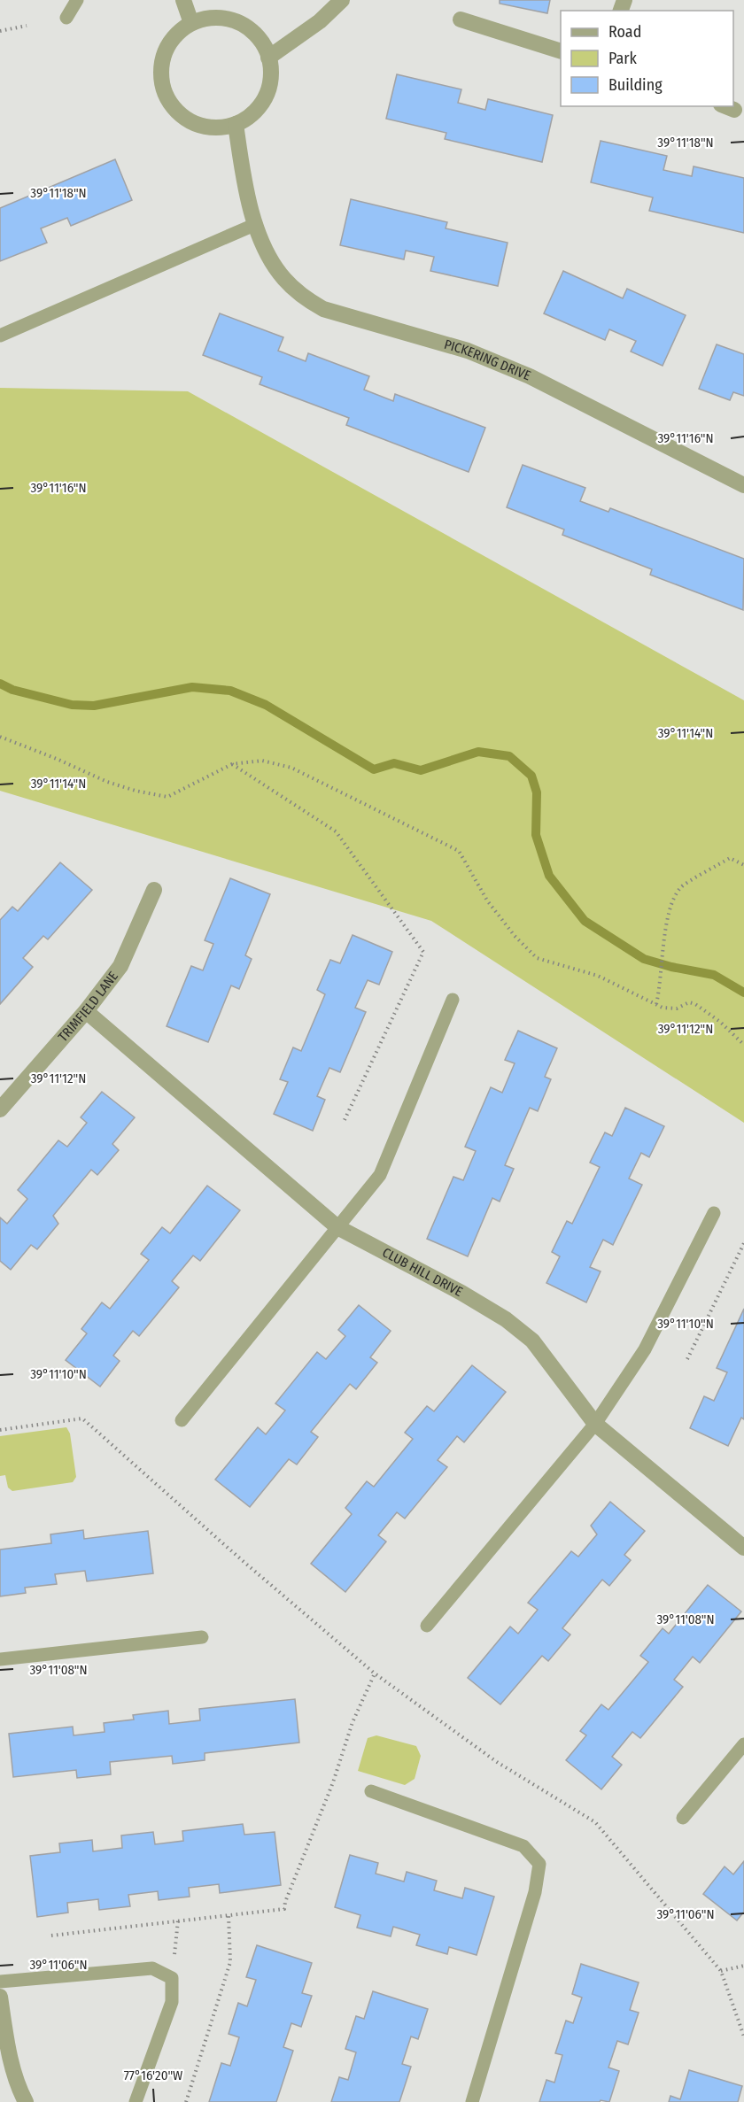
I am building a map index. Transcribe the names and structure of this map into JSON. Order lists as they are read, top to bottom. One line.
{"streets":{"street":["PICKERING DRIVE","TRIMFIELD LANE","CLUB HILL DRIVE"]},"crossings":[["TRIMFIELD LANE","CLUB HILL DRIVE"]],"legend":["Road","Park","Building"],"coordinates":["39°11'18\"N","39°11'16\"N","39°11'14\"N","39°11'12\"N","39°11'10\"N","39°11'08\"N","39°11'06\"N","77°16'20\"W"]}
